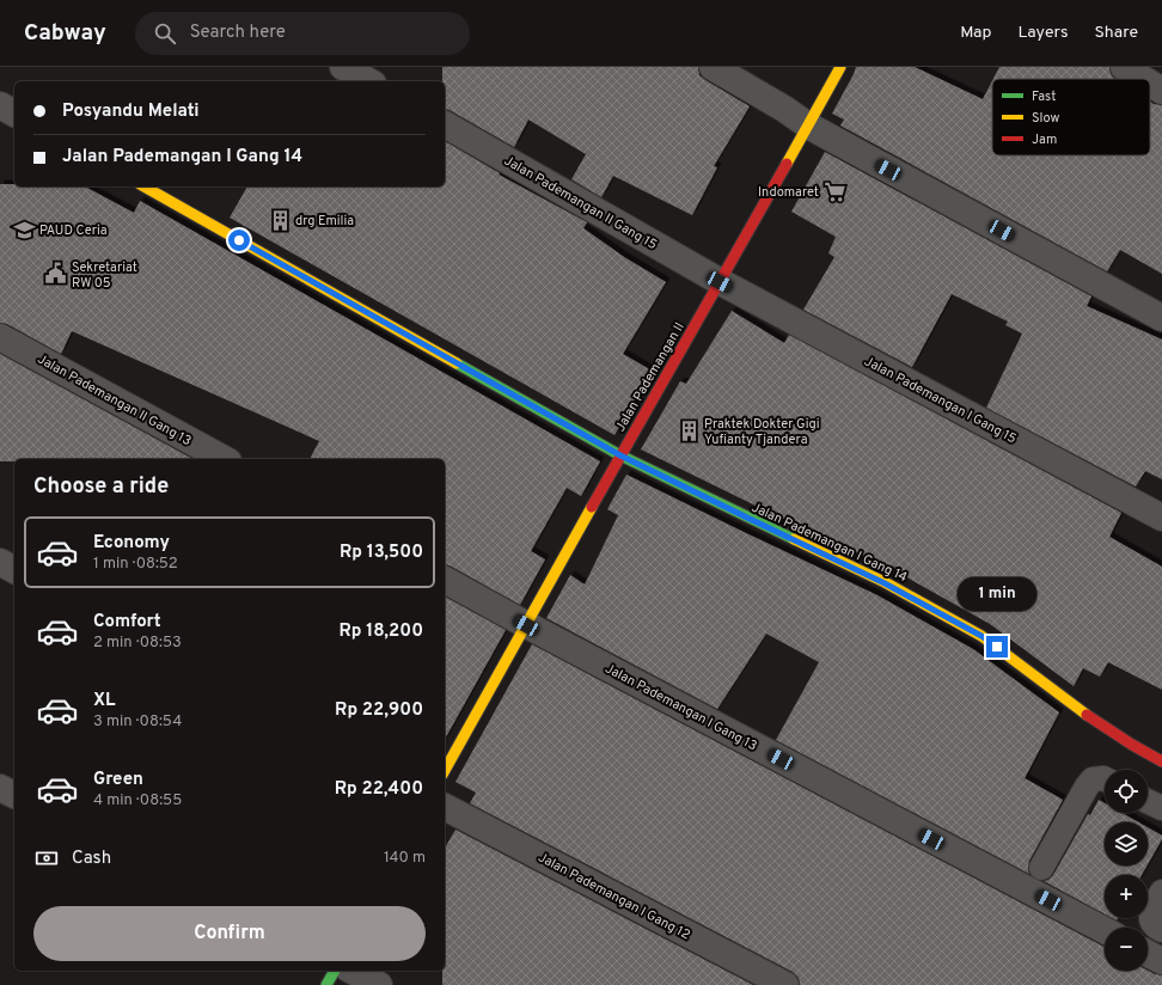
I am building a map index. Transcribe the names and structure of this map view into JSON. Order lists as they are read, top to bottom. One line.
{"streets":{"street":["Jalan Pademangan II Gang 15","Jalan Pademangan II","Jalan Pademangan II Gang 13","Jalan Pademangan I Gang 15","Jalan Pademangan I Gang 14","Jalan Pademangan I Gang 13","Jalan Pademangan I Gang 12"]},"crossings":[["Jalan Pademangan II Gang 15","Jalan Pademangan II"],["Jalan Pademangan II Gang 15","Jalan Pademangan I Gang 15"],["Jalan Pademangan II","Jalan Pademangan I Gang 15"],["Jalan Pademangan II","Jalan Pademangan I Gang 14"],["Jalan Pademangan II","Jalan Pademangan I Gang 13"]],"places":{"supermarket":["Indomaret"],"building":["drg Emilia","Praktek Dokter Gigi Yufianty Tjandera"],"school or university":["PAUD Ceria"],"public building":["Sekretariat RW 05"]},"legend":["Fast","Slow","Jam"],"page":{"header":"Cabway","search":"Search here","nav":["Map","Layers","Share"],"banner":["Posyandu Melati","Jalan Pademangan I Gang 14"],"heading":"Choose a ride","list":[{"name":"Economy","note":"1 min · 08:52","value":"Rp 13,500"},{"name":"Comfort","note":"2 min · 08:53","value":"Rp 18,200"},{"name":"XL","note":"3 min · 08:54","value":"Rp 22,900"},{"name":"Green","note":"4 min · 08:55","value":"Rp 22,400"}],"bubble":"1 min","map_buttons":["+","−"],"pay":["Cash","140 m"],"buttons":"Confirm"}}
